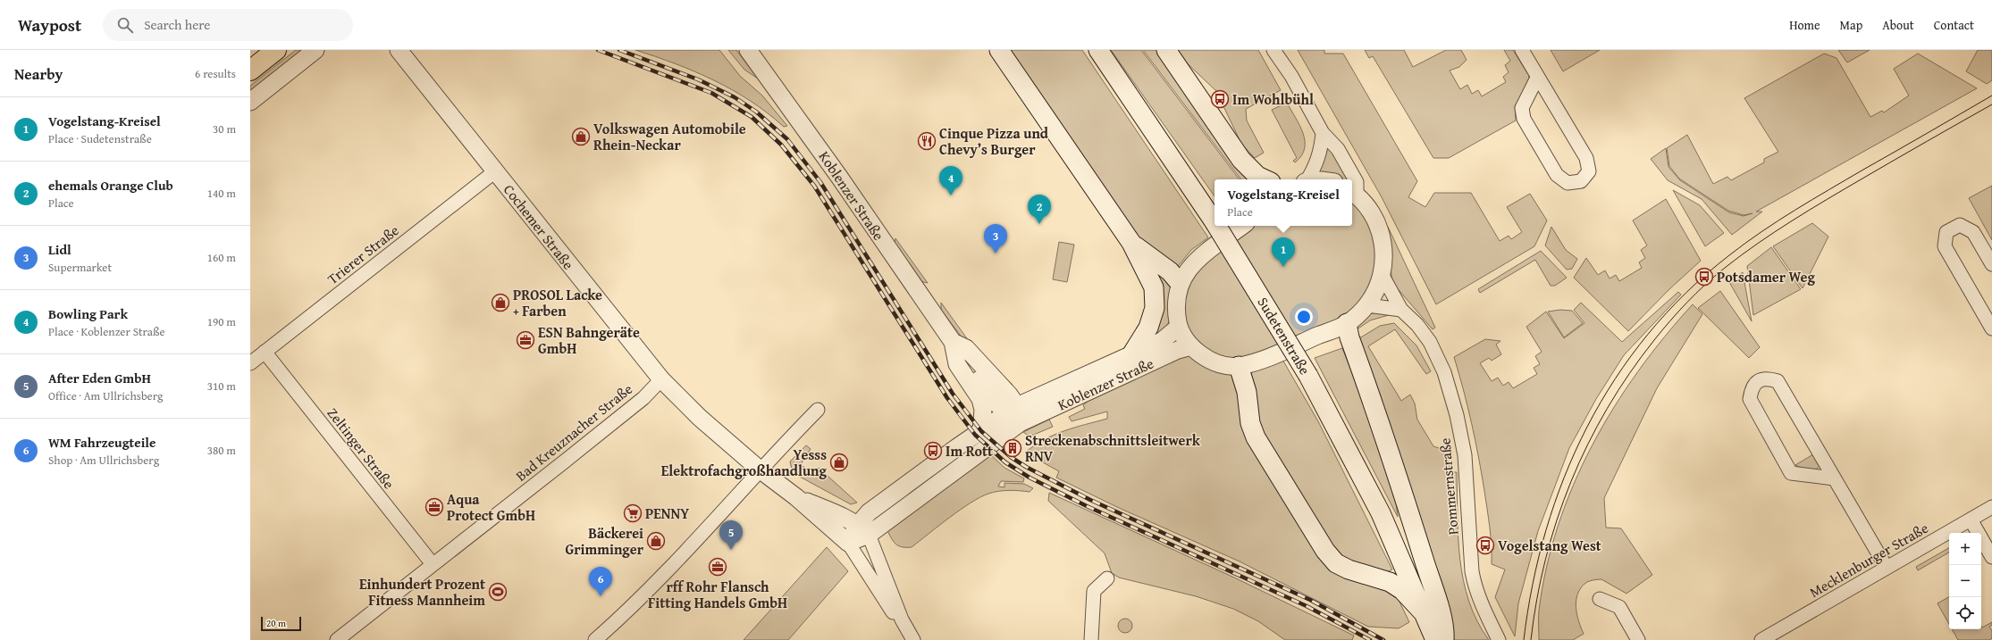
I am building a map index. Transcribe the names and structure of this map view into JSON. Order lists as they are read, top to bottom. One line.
{"streets":{"main road":["Sudetenstraße"],"street":["Koblenzer Straße","Cochemer Straße","Trierer Straße","Bad Kreuznacher Straße","Zeltinger Straße","Pommernstraße","Mecklenburger Straße"]},"crossings":[["Cochemer Straße","Trierer Straße"],["Cochemer Straße","Bad Kreuznacher Straße"],["Trierer Straße","Zeltinger Straße"],["Bad Kreuznacher Straße","Zeltinger Straße"]],"places":{"bus stop":["Im Wohlbühl","Potsdamer Weg","Im Rott","Vogelstang West"],"shop":["Volkswagen Automobile Rhein-Neckar","PROSOL Lacke + Farben","Yesss Elektrofachgroßhandlung","Bäckerei Grimminger"],"restaurant":["Cinque Pizza und Chevy’s Burger"],"office":["ESN Bahngeräte GmbH","Aqua Protect GmbH","rff Rohr Flansch Fitting Handels GmbH"],"building":["Streckenabschnittsleitwerk RNV"],"supermarket":["PENNY"],"sports":["Einhundert Prozent Fitness Mannheim"]},"scale_bar":"20 m","page":{"header":"Waypost","search":"Search here","nav":["Home","Map","About","Contact"],"heading":["Nearby","6 results"],"list":[{"mark":"1","name":"Vogelstang-Kreisel","note":"Place · Sudetenstraße","value":"30 m"},{"mark":"2","name":"ehemals Orange Club","note":"Place","value":"140 m"},{"mark":"3","name":"Lidl","note":"Supermarket","value":"160 m"},{"mark":"4","name":"Bowling Park","note":"Place · Koblenzer Straße","value":"190 m"},{"mark":"5","name":"After Eden GmbH","note":"Office · Am Ullrichsberg","value":"310 m"},{"mark":"6","name":"WM Fahrzeugteile","note":"Shop · Am Ullrichsberg","value":"380 m"}],"pins":["4","2","3","1","5","6"],"popup":["Vogelstang-Kreisel","Place"],"map_buttons":["+","−"],"scale":"20 m"}}
